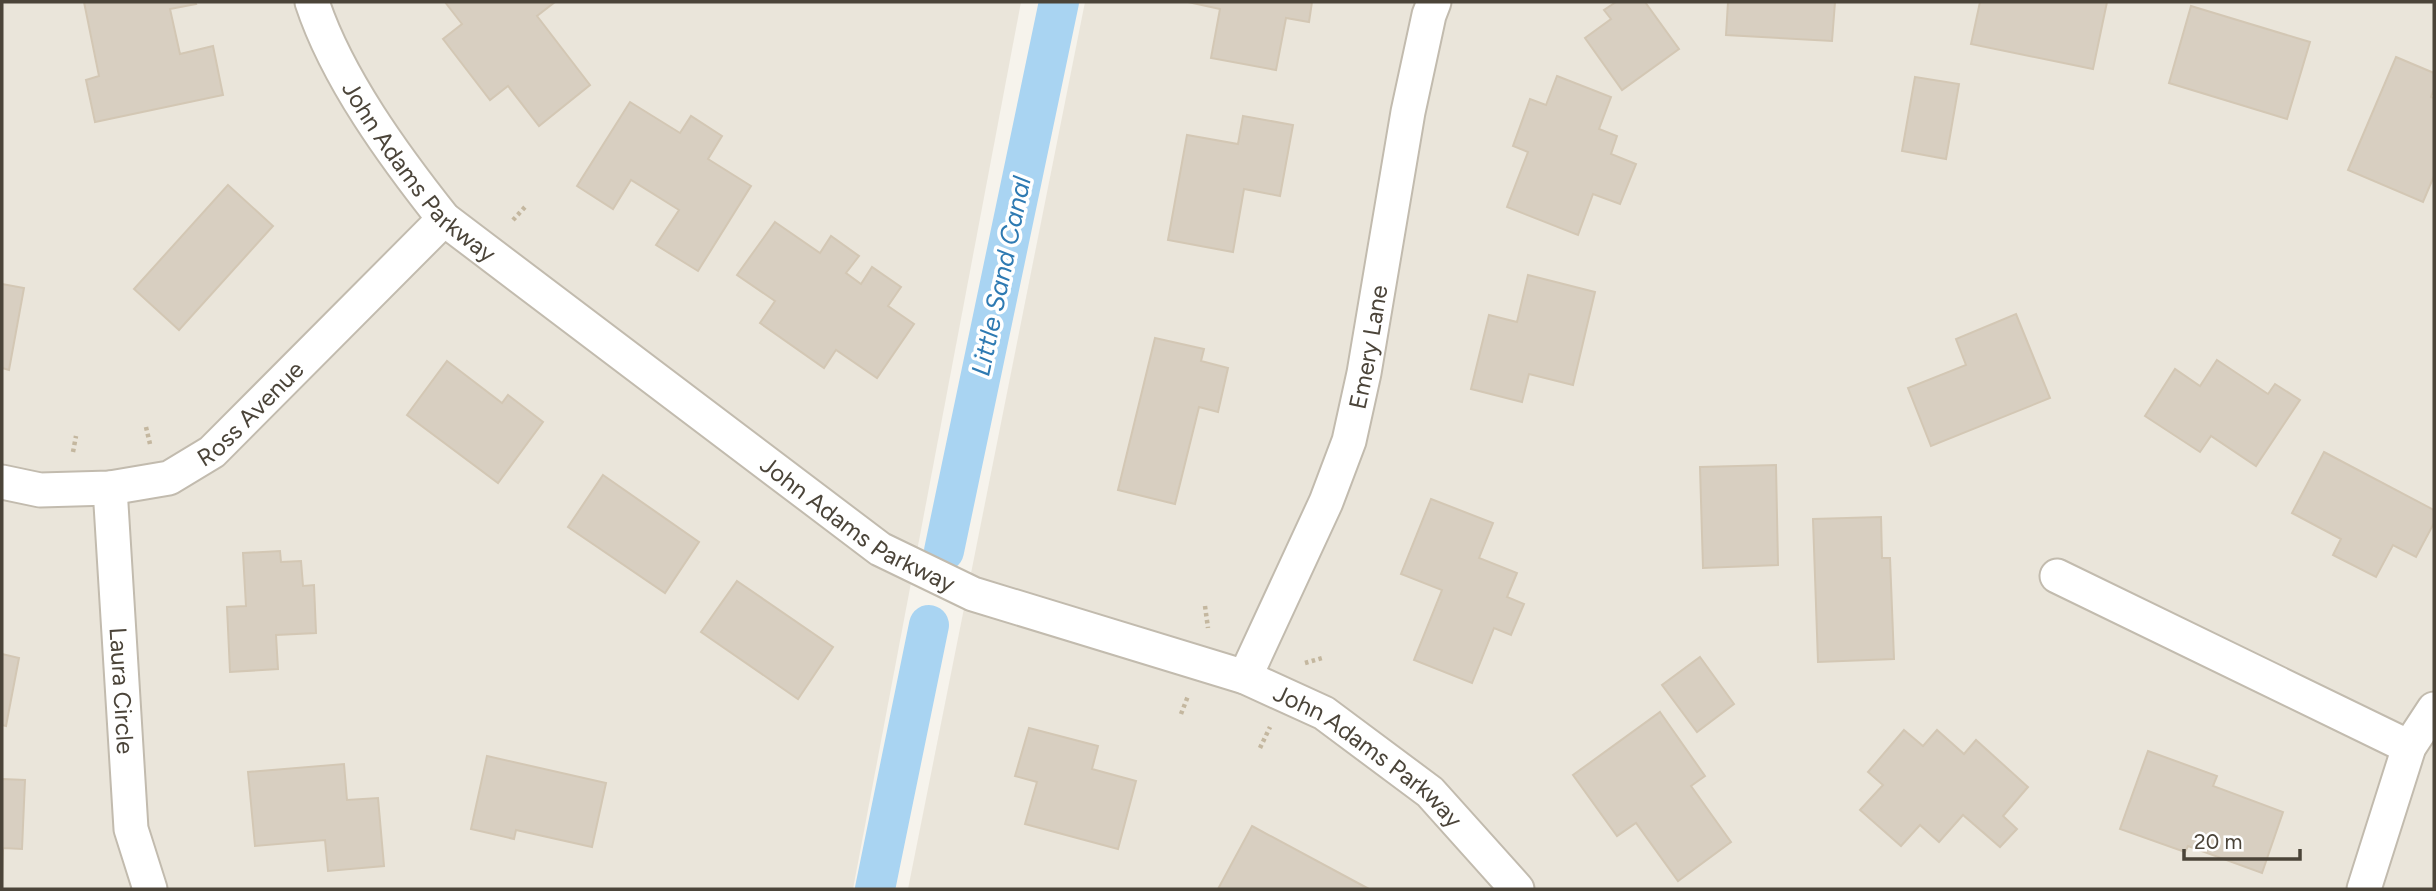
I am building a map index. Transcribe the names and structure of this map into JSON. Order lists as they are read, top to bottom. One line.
{"streets":{"street":["John Adams Parkway","Emery Lane","Ross Avenue","Laura Circle"]},"crossings":[["John Adams Parkway","Emery Lane"],["John Adams Parkway","Ross Avenue"],["Ross Avenue","Laura Circle"]],"water":["Little Sand Canal"],"scale_bar":"20 m"}
